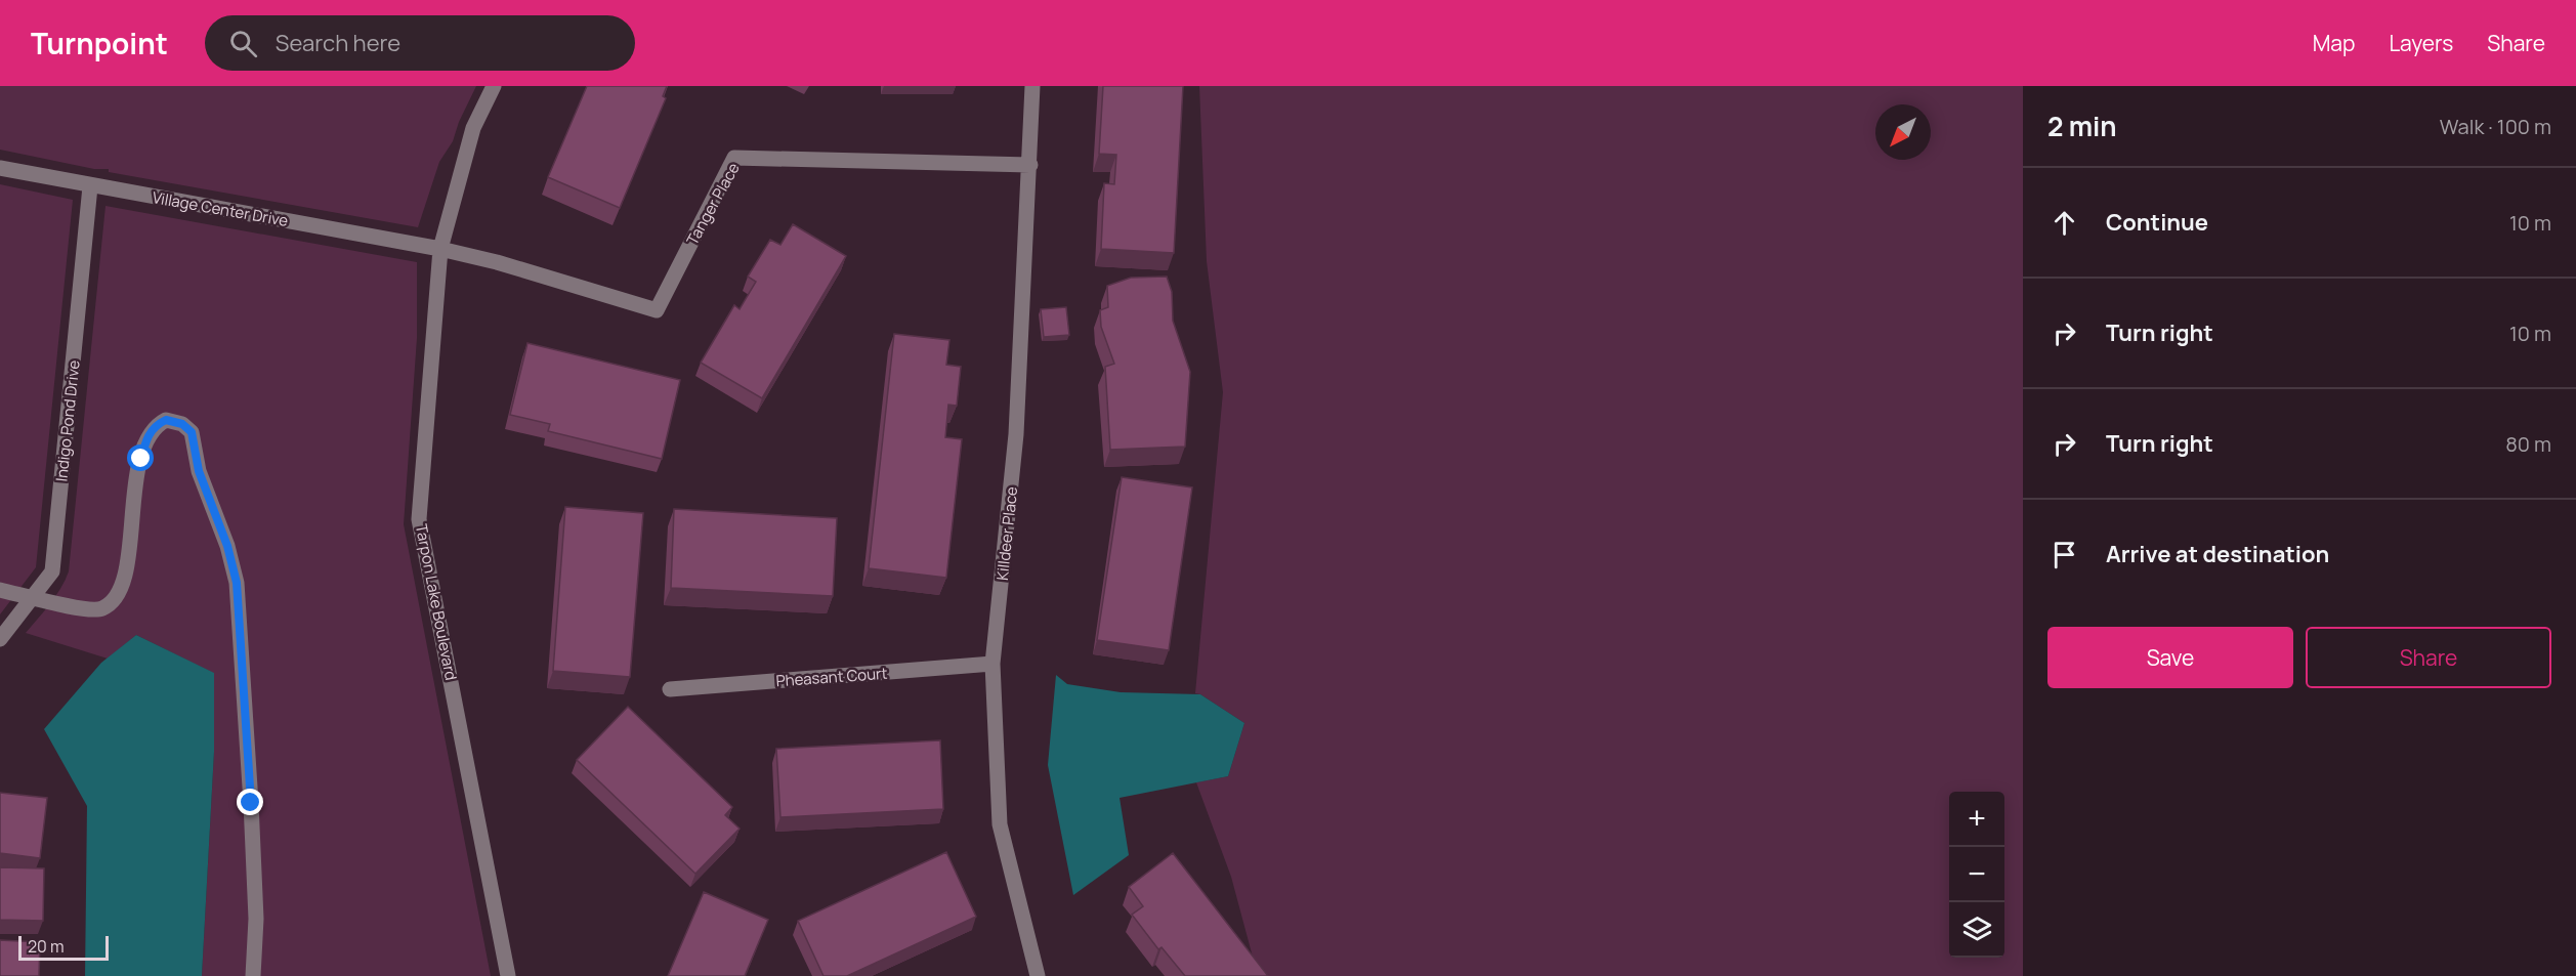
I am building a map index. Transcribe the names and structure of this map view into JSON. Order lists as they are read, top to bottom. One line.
{"streets":{"street":["Tanger Place","Village Center Drive","Indigo Pond Drive","Killdeer Place","Tarpon Lake Boulevard","Pheasant Court"]},"crossings":[["Tanger Place","Village Center Drive"],["Tanger Place","Killdeer Place"],["Tanger Place","Tarpon Lake Boulevard"],["Village Center Drive","Indigo Pond Drive"],["Village Center Drive","Tarpon Lake Boulevard"],["Killdeer Place","Pheasant Court"]],"scale_bar":"20 m","north":"bottom left","page":{"header":"Turnpoint","search":"Search here","nav":["Map","Layers","Share"],"heading":["2 min","Walk · 100 m"],"list":[["Continue","10 m"],["Turn right","10 m"],["Turn right","80 m"],"Arrive at destination"],"buttons":["Save","Share"],"map_buttons":["+","−"],"scale":"20 m"}}
